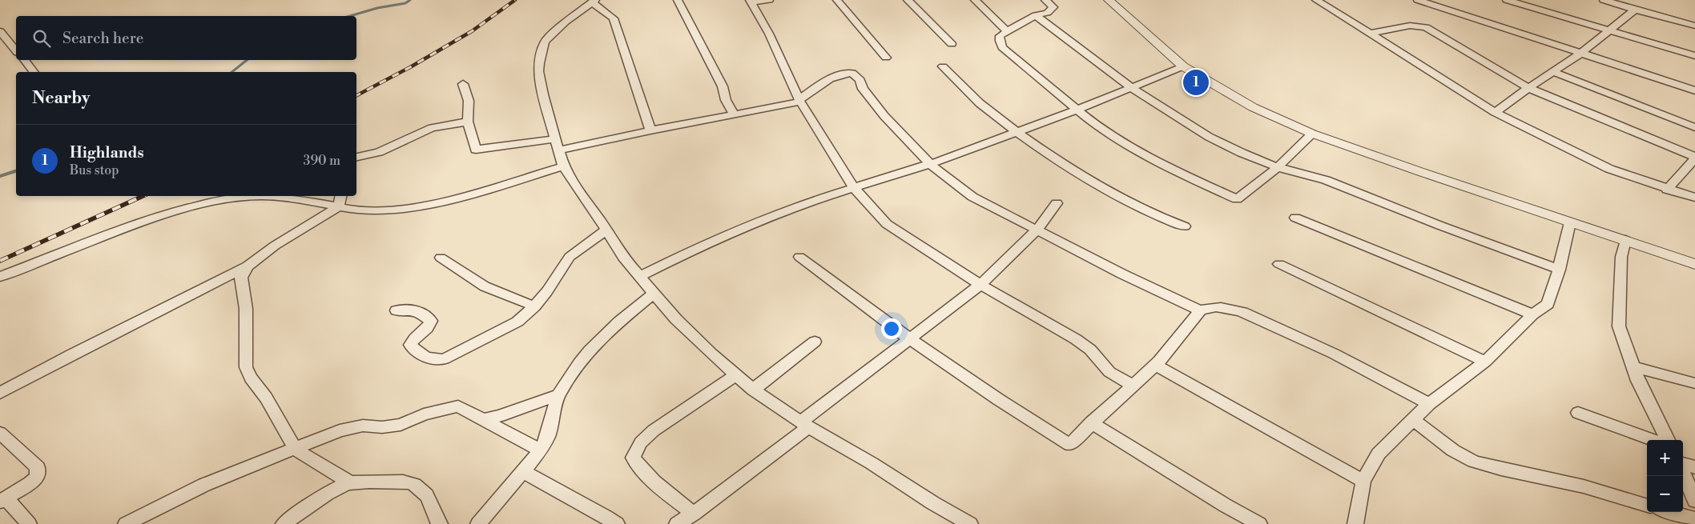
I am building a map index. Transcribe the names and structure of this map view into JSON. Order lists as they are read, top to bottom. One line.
{"page":{"search":"Search here","pins":"1","heading":"Nearby","list":[{"mark":"1","name":"Highlands","note":"Bus stop","value":"390 m"}],"map_buttons":["+","−"]}}
